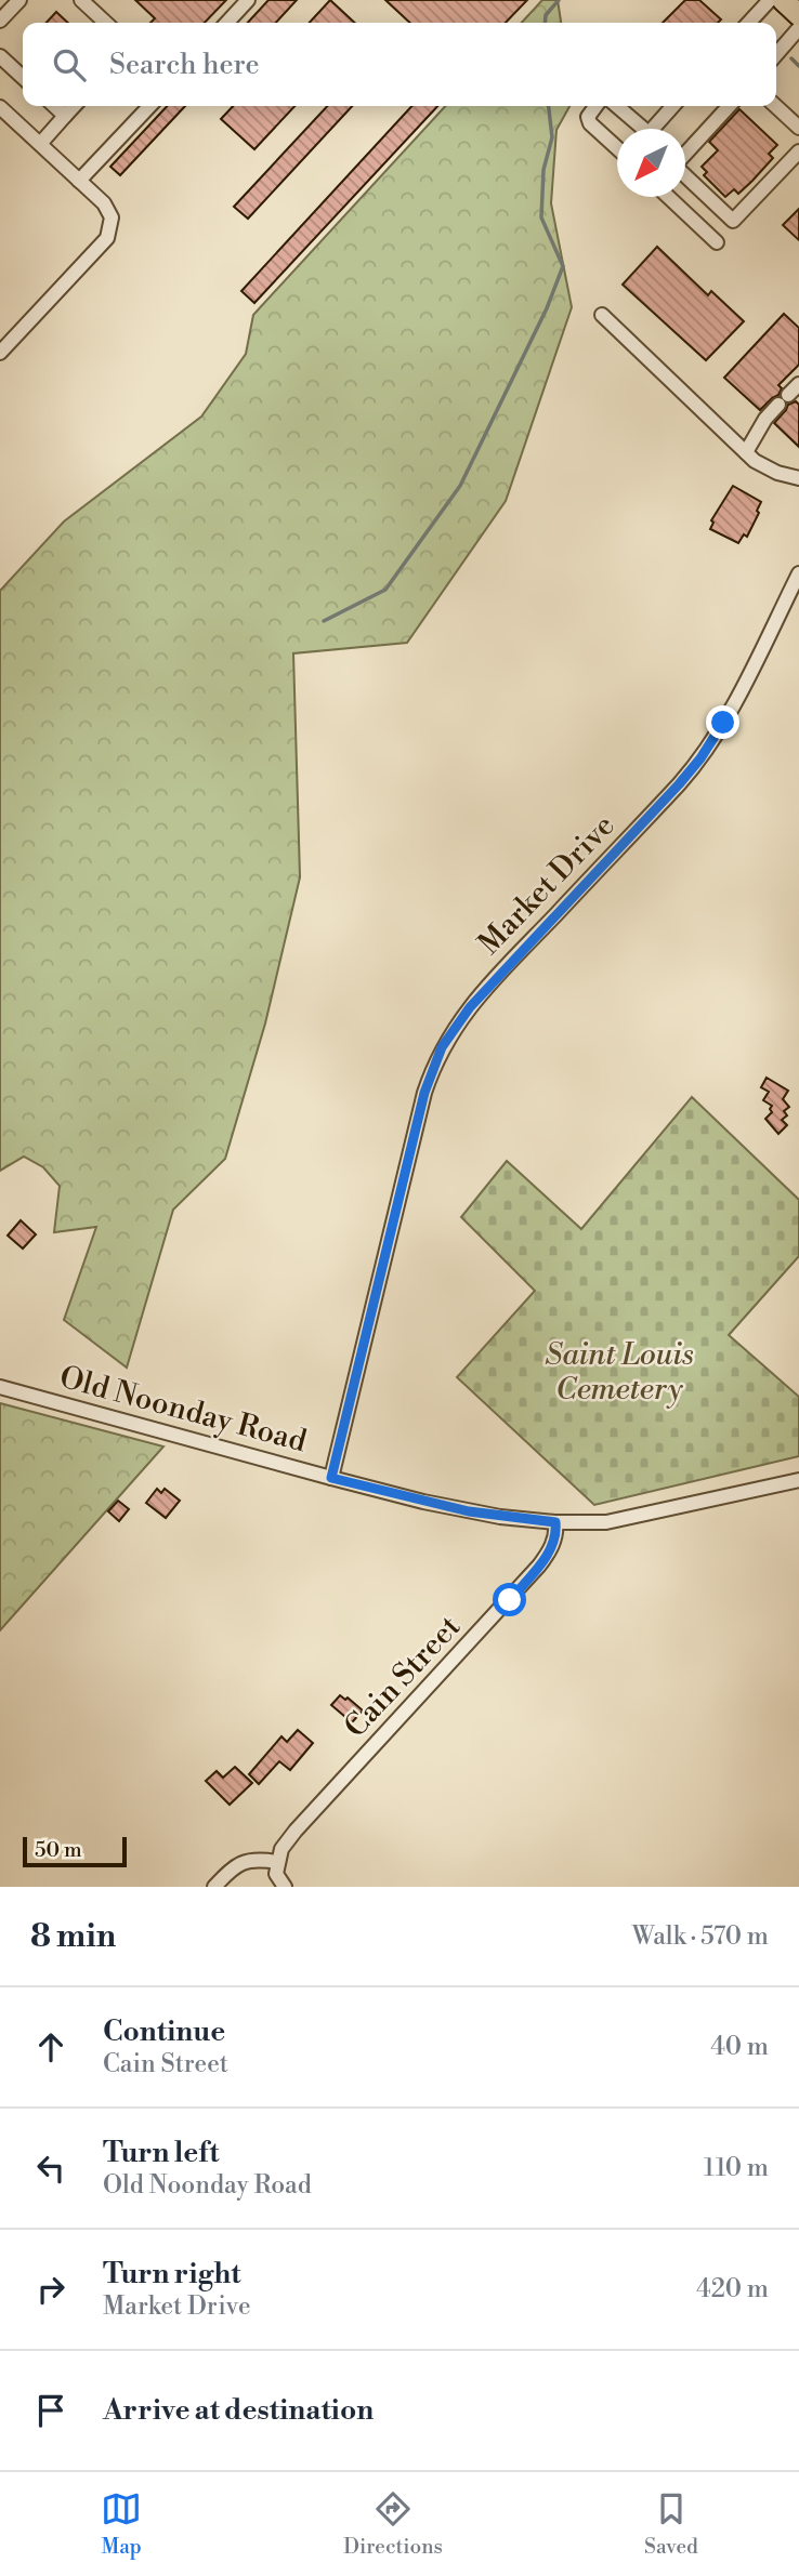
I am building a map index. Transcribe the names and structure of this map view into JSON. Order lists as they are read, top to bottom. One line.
{"streets":{"street":["Market Drive","Old Noonday Road","Cain Street"]},"crossings":[["Market Drive","Old Noonday Road"],["Old Noonday Road","Cain Street"]],"parks":["Saint Louis Cemetery"],"scale_bar":"50 m","north":"bottom left","page":{"search":"Search here","scale":"50 m","heading":["8 min","Walk · 570 m"],"list":[["Continue","Cain Street","40 m"],["Turn left","Old Noonday Road","110 m"],["Turn right","Market Drive","420 m"],"Arrive at destination"],"nav":["Map","Directions","Saved"]}}
